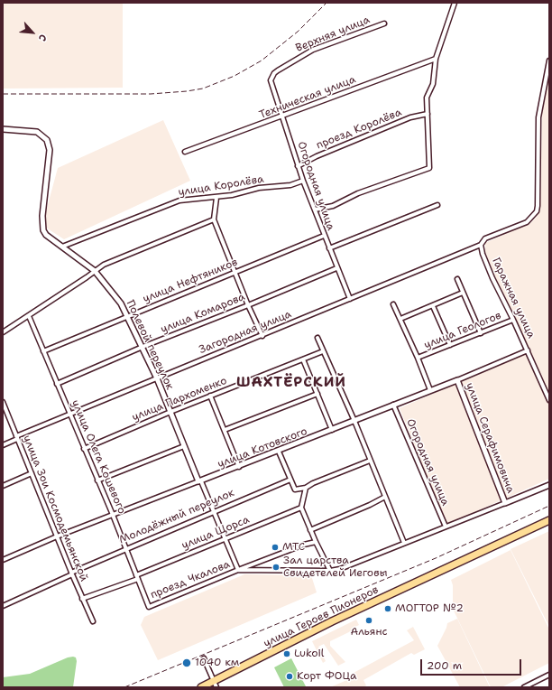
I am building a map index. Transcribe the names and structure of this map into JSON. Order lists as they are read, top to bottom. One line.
{"streets":{"main road":["улица Героев Пионеров"],"street":["Верхняя улица","Техническая улица","проезд Королёва","улица Королёва","Огородная улица","улица Нефтяников","Гаражная улица","улица Комарова","улица Геологов","Загородная улица","Полевой переулок","улица Пархоменко","улица Серафимовича","улица Котовского","улица Олега Кошевого","улица Зои Космодемьянской","Молодёжный переулок","улица Щорса","проезд Чкалова"]},"crossings":[["Верхняя улица","Огородная улица"],["Техническая улица","Огородная улица"],["проезд Королёва","Огородная улица"],["улица Королёва","Огородная улица"],["улица Королёва","Полевой переулок"],["Огородная улица","улица Нефтяников"],["Огородная улица","улица Комарова"],["Огородная улица","Загородная улица"],["Огородная улица","улица Котовского"],["улица Нефтяников","Полевой переулок"],["улица Нефтяников","улица Олега Кошевого"],["Гаражная улица","улица Геологов"],["Гаражная улица","Загородная улица"],["Гаражная улица","улица Котовского"],["улица Комарова","Полевой переулок"],["улица Комарова","улица Олега Кошевого"],["Загородная улица","Полевой переулок"],["Загородная улица","улица Олега Кошевого"],["Загородная улица","улица Зои Космодемьянской"],["Полевой переулок","улица Пархоменко"],["Полевой переулок","улица Котовского"],["Полевой переулок","Молодёжный переулок"],["Полевой переулок","улица Щорса"],["Полевой переулок","проезд Чкалова"],["улица Пархоменко","улица Олега Кошевого"],["улица Серафимовича","улица Котовского"],["улица Котовского","улица Олега Кошевого"],["улица Котовского","улица Зои Космодемьянской"],["улица Олега Кошевого","Молодёжный переулок"],["улица Олега Кошевого","улица Щорса"],["улица Олега Кошевого","проезд Чкалова"],["улица Зои Космодемьянской","Молодёжный переулок"],["улица Зои Космодемьянской","улица Щорса"]],"districts":["ШАХТЁРСКИЙ"],"places":["МТС","Зал царства Свидетелей Иеговы","МОГТОР №2","Альянс","Lukoil","1040 км","Корт ФОЦа"],"scale_bar":"200 m","north":"bottom right"}
